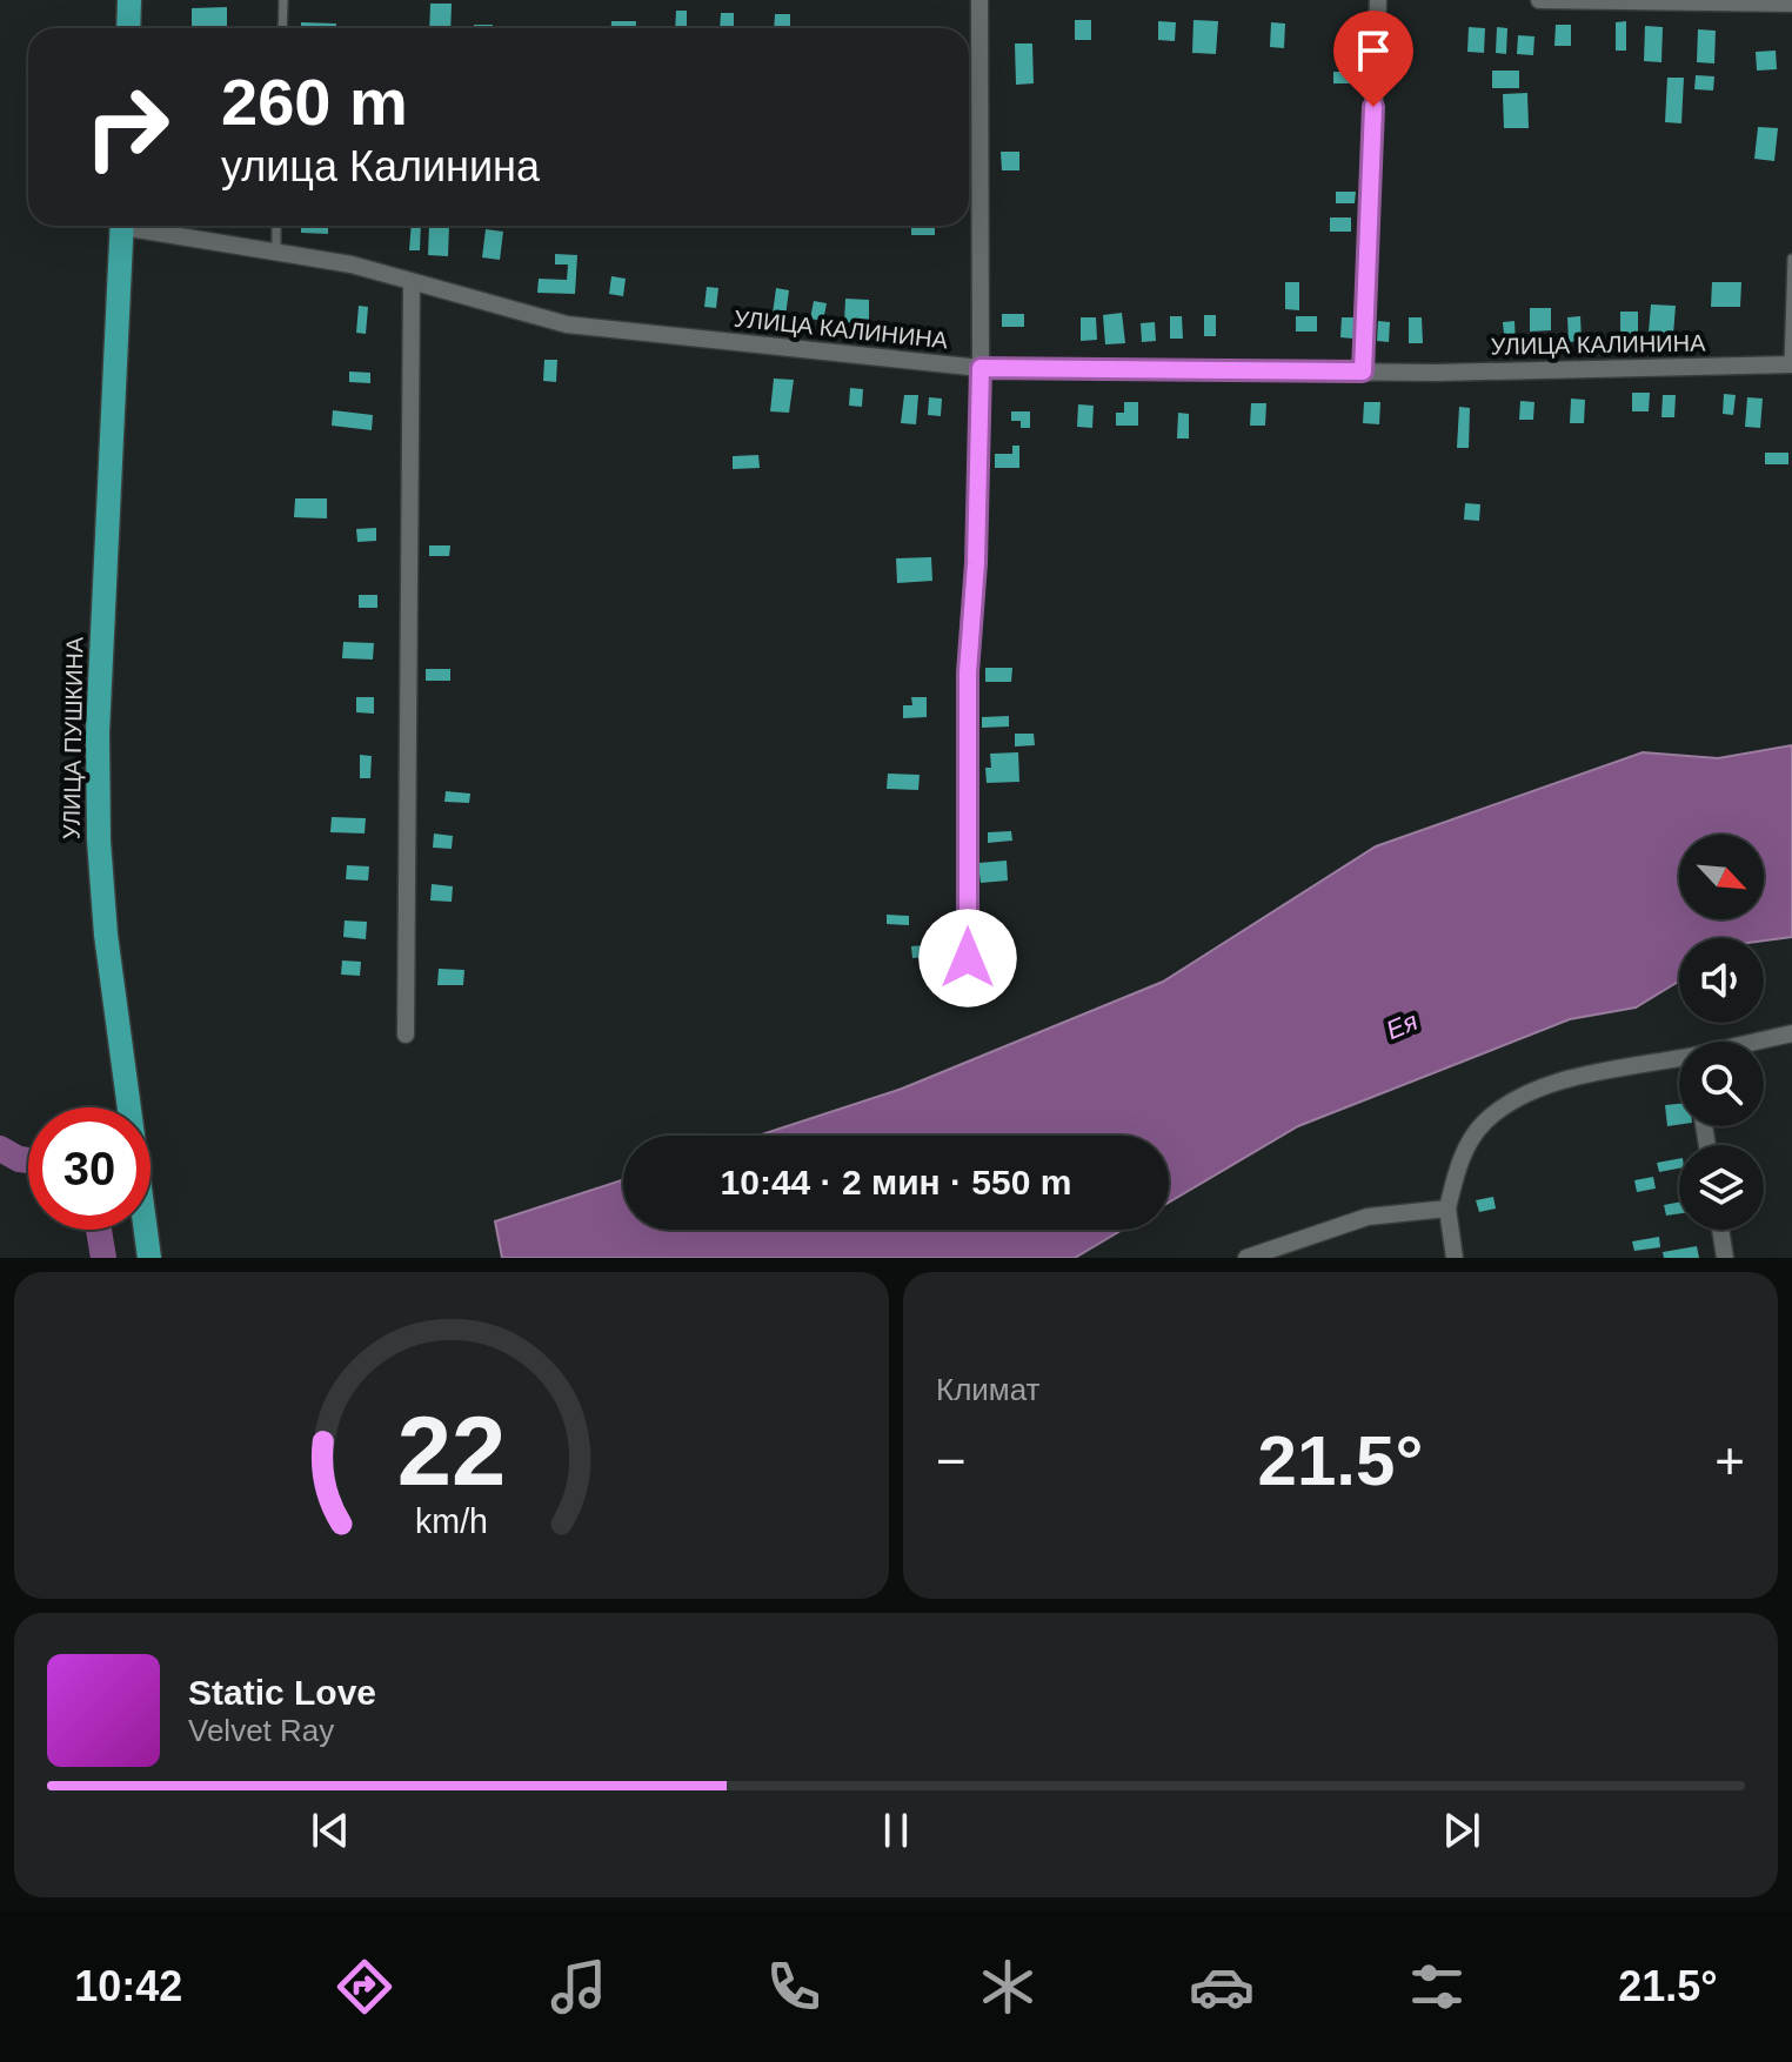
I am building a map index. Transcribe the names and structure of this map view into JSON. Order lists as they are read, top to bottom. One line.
{"streets":{"main road":["УЛИЦА ПУШКИНА"],"street":["УЛИЦА КАЛИНИНА"]},"water":["Ея"],"north":"bottom right","page":{"turn":["260 m","улица Калинина"],"limit":"30","trip":"10:44 · 2 мин · 550 m","tile":"Климат","heat":["−","21.5°","+"],"song":["Static Love","Velvet Ray"],"tabs":["10:42","21.5°"],"gauge":["22","km/h"]}}
